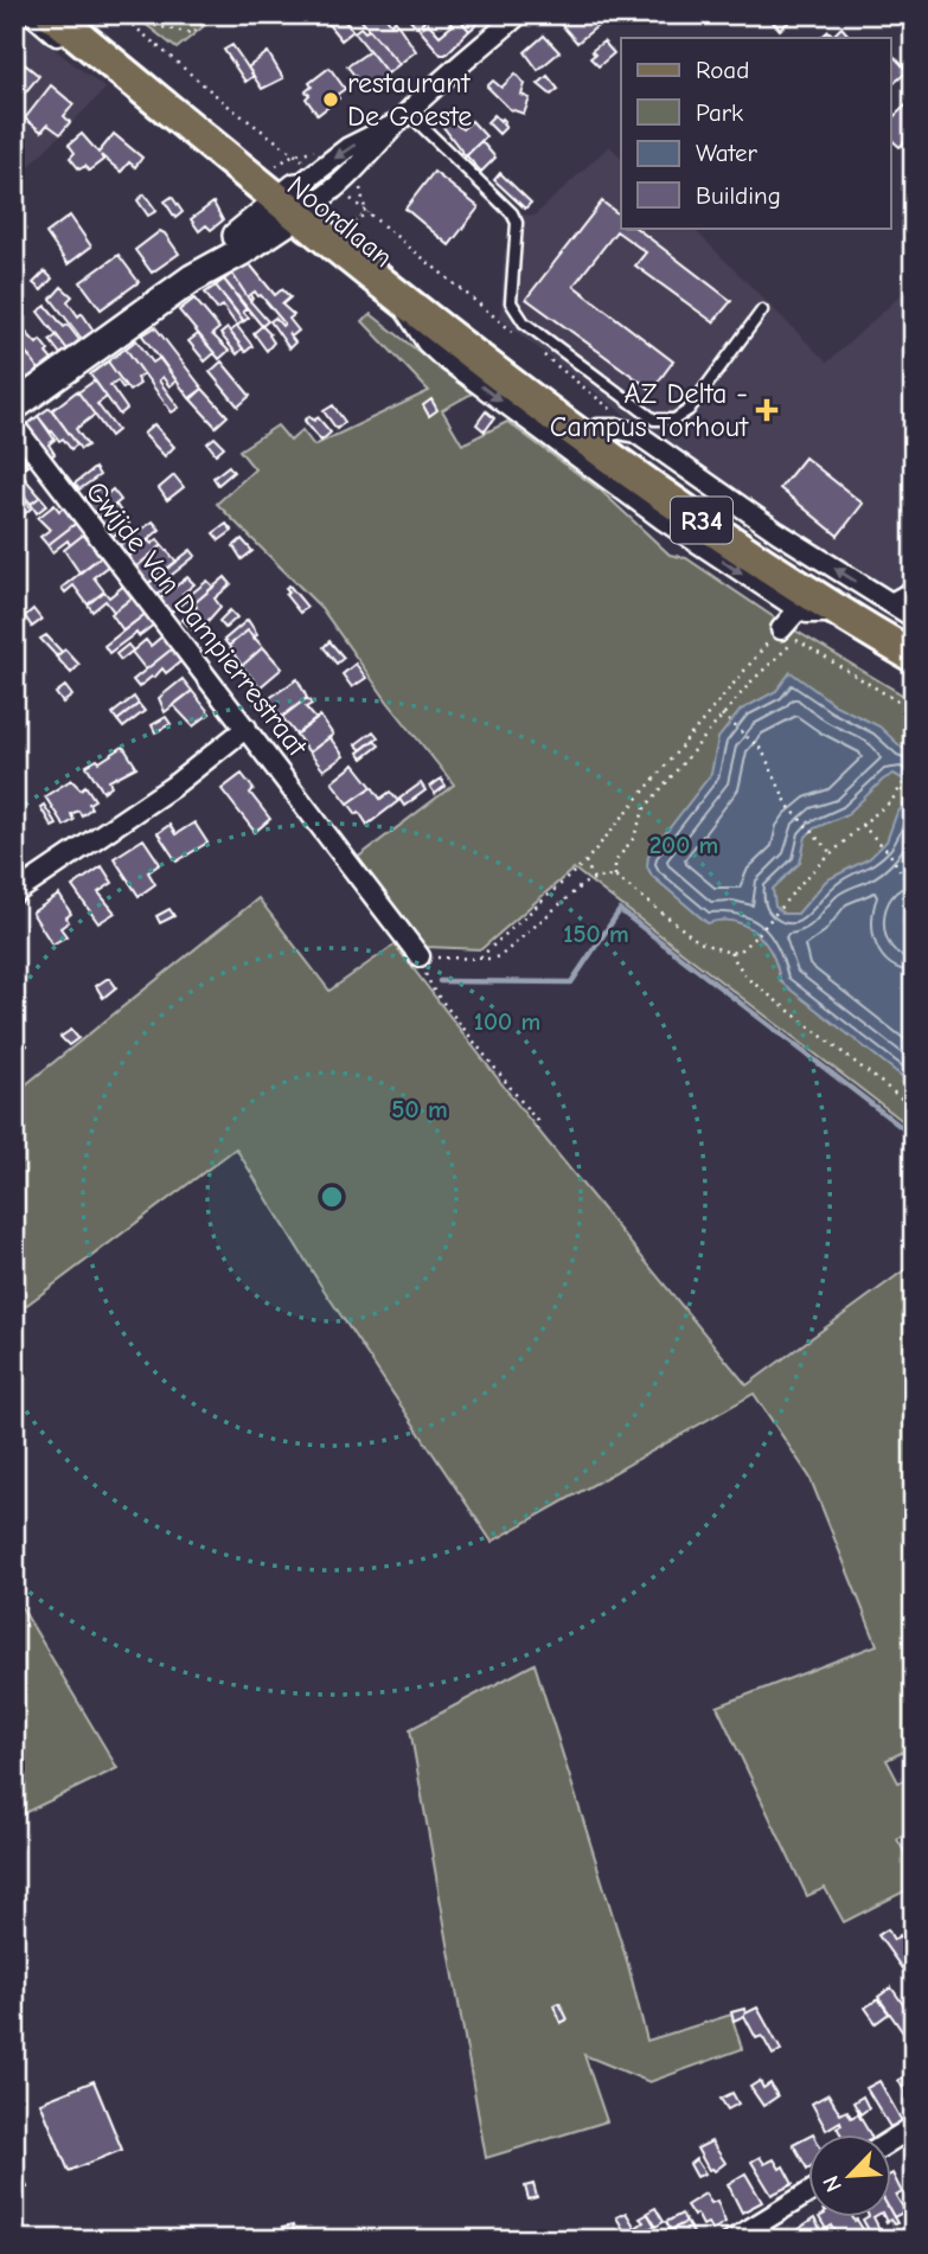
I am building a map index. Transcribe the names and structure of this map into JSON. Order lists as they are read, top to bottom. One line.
{"streets":{"main road":["Noordlaan","R34"],"street":["Gwijde Van Dampierrestraat"]},"places":{"other":["restaurant De Goeste"],"health":["AZ Delta - Campus Torhout"]},"legend":["Road","Park","Water","Building"],"north":"bottom left","rings":["200 m","150 m","100 m","50 m"]}
